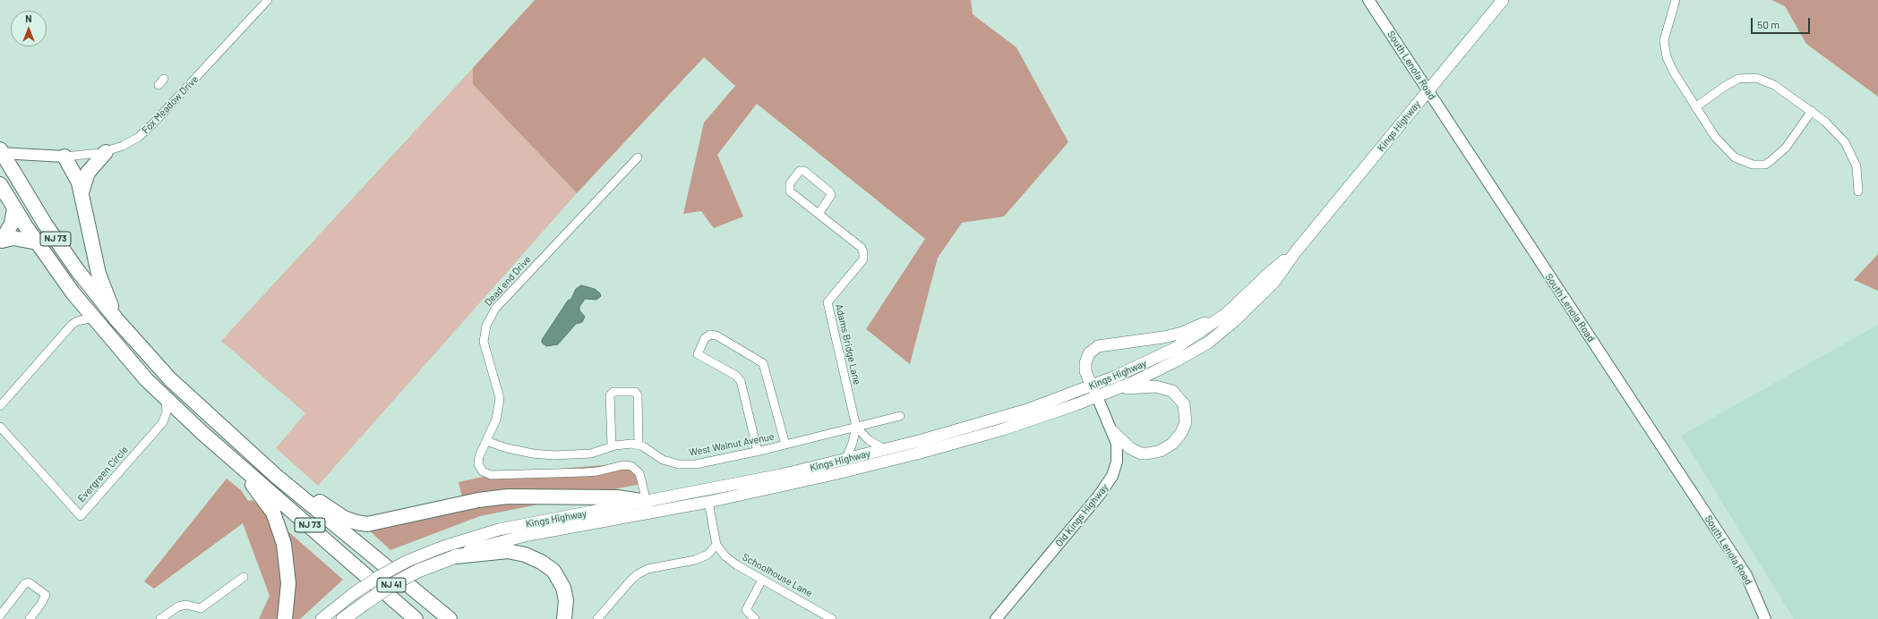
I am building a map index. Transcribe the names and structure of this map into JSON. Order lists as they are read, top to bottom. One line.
{"streets":{"highway":["NJ 73"],"main road":["Kings Highway","NJ 41"],"street":["South Lenola Road","Fox Meadow Drive","Dead end Drive","Adams Bridge Lane","West Walnut Avenue","Evergreen Circle","Old Kings Highway","Schoolhouse Lane"]},"crossings":[["South Lenola Road","Kings Highway"],["Fox Meadow Drive","NJ 73"],["Kings Highway","Dead end Drive"],["Kings Highway","Adams Bridge Lane"],["Kings Highway","Old Kings Highway"],["Kings Highway","NJ 41"],["NJ 73","Evergreen Circle"],["Adams Bridge Lane","West Walnut Avenue"],["Old Kings Highway","NJ 41"]],"scale_bar":"50 m","north":"top"}
